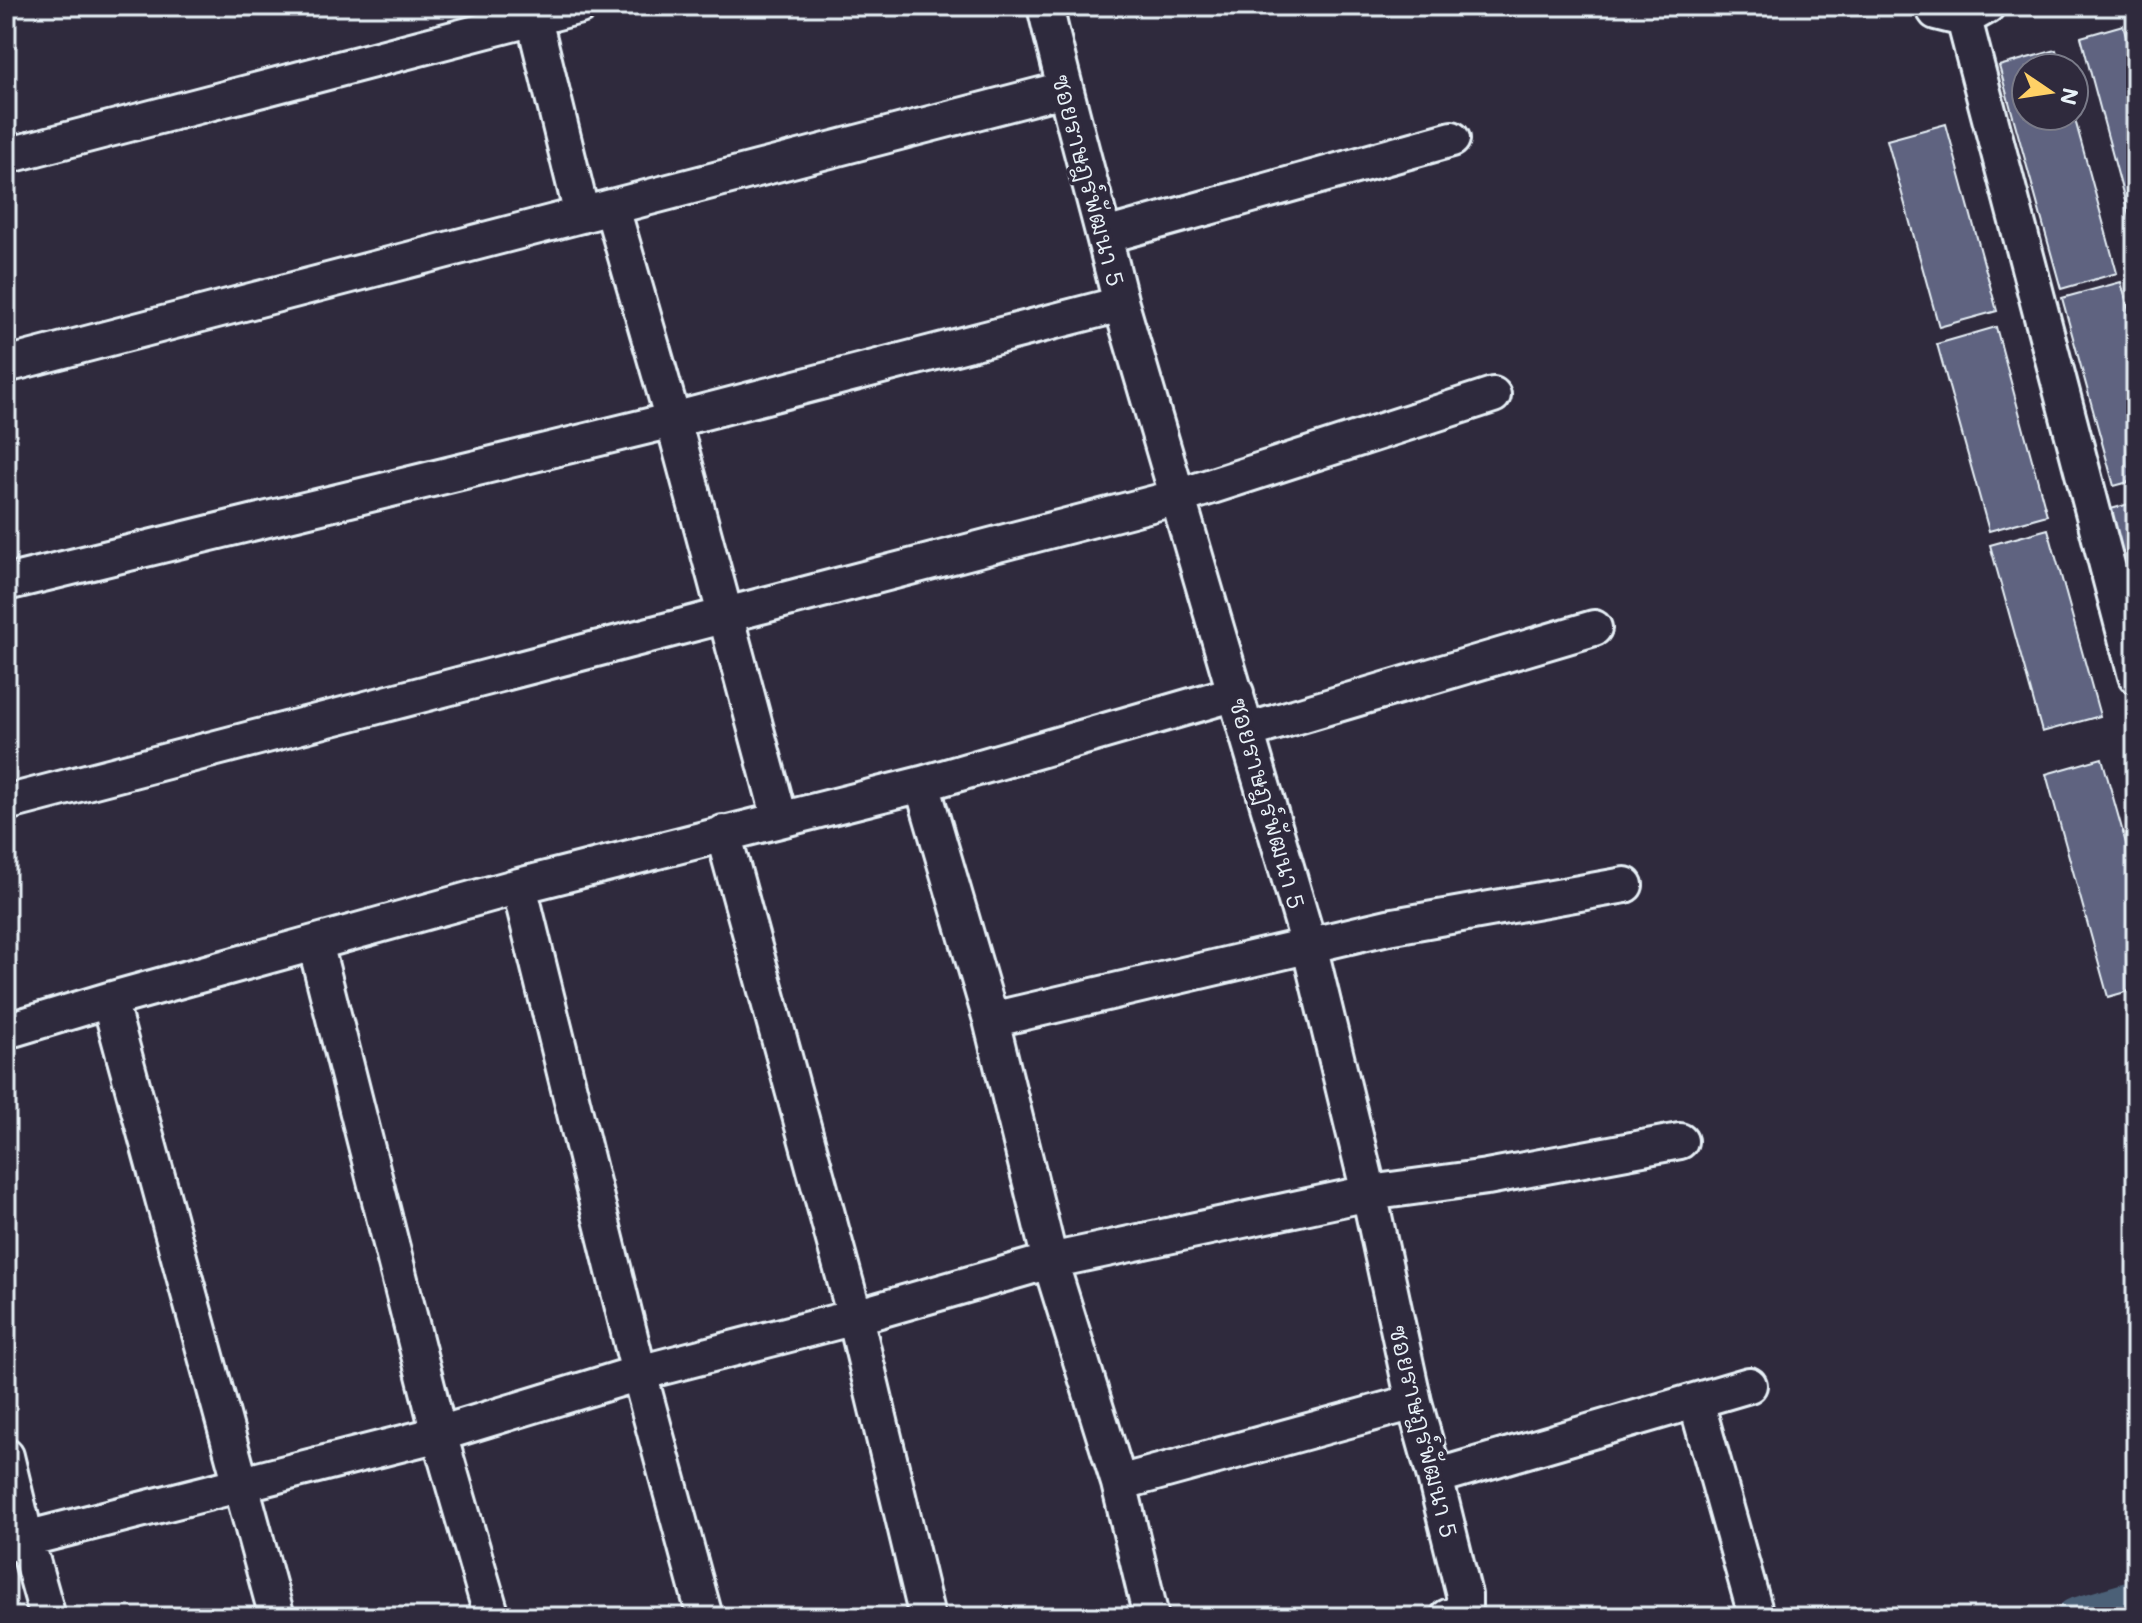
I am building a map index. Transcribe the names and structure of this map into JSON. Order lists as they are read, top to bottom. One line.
{"streets":{"street":["ซอยราษฎร์พัฒนา 5"]},"north":"right"}
